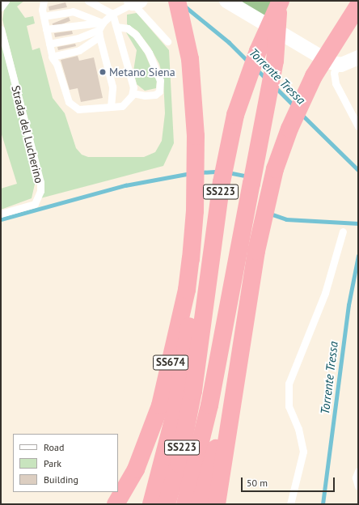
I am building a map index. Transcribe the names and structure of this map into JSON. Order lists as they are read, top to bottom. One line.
{"streets":{"highway":["SS223","SS674"],"lane":["Strada del Lucherino"]},"water":["Torrente Tressa"],"places":["Metano Siena"],"legend":["Road","Park","Building"],"scale_bar":"50 m"}
